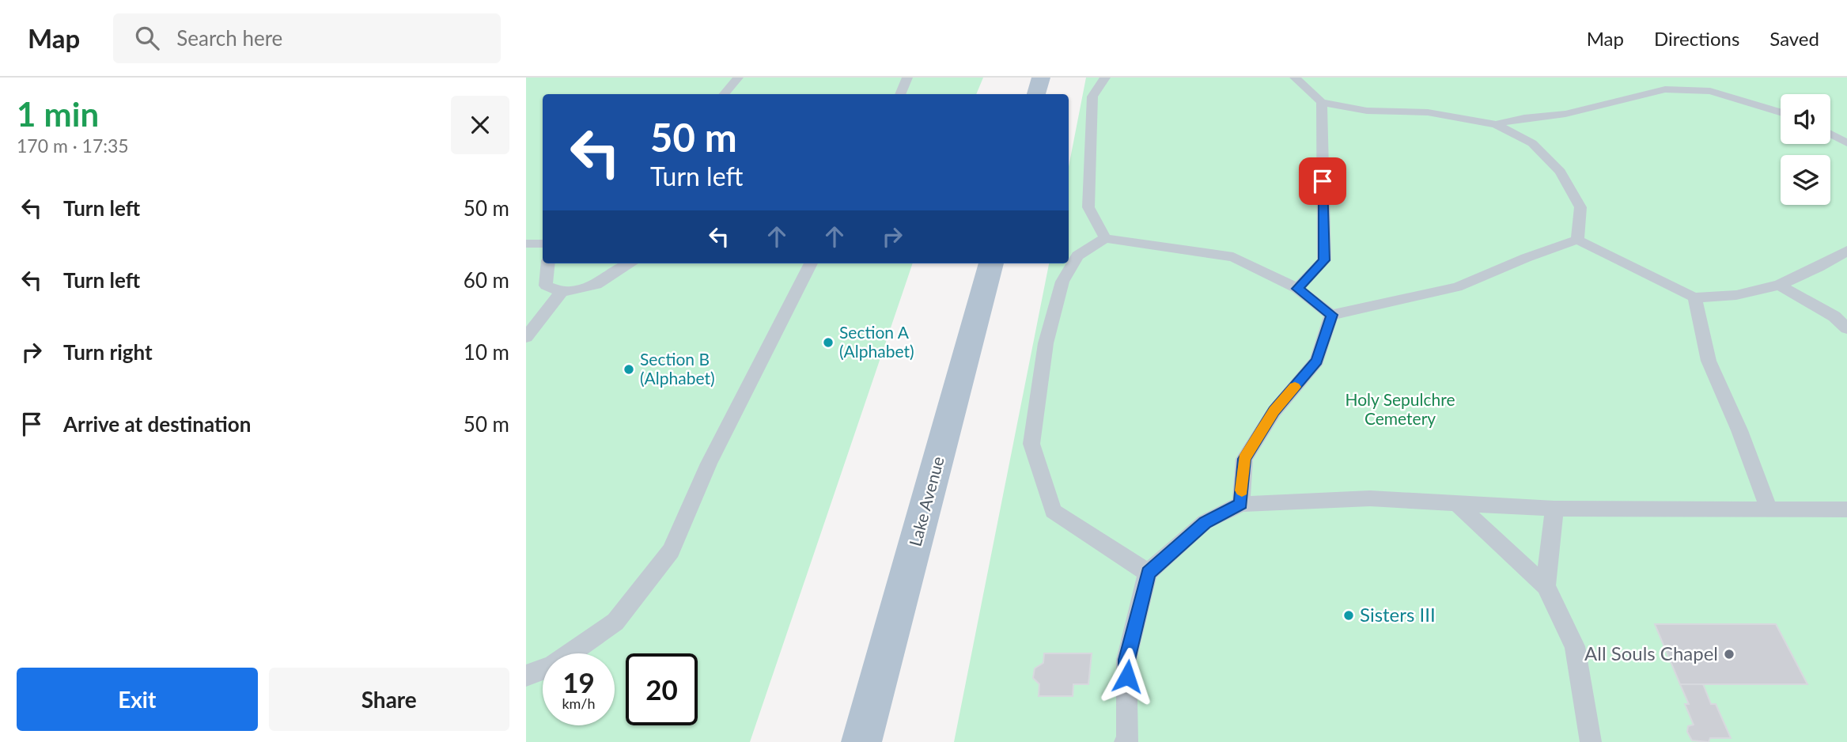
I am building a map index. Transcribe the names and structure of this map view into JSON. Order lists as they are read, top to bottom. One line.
{"streets":{"main road":["Lake Avenue"]},"parks":["Holy Sepulchre Cemetery"],"places":["Section A (Alphabet)","Section B (Alphabet)","Sisters III","All Souls Chapel"],"page":{"header":"Map","search":"Search here","nav":["Map","Directions","Saved"],"heading":["1 min","170 m · 17:35"],"turn":["50 m","Turn left"],"list":[{"name":"Turn left","value":"50 m"},{"name":"Turn left","value":"60 m"},{"name":"Turn right","value":"10 m"},{"name":"Arrive at destination","value":"50 m"}],"speed":"19 km/h","limit":"20","buttons":["Exit","Share"]}}
